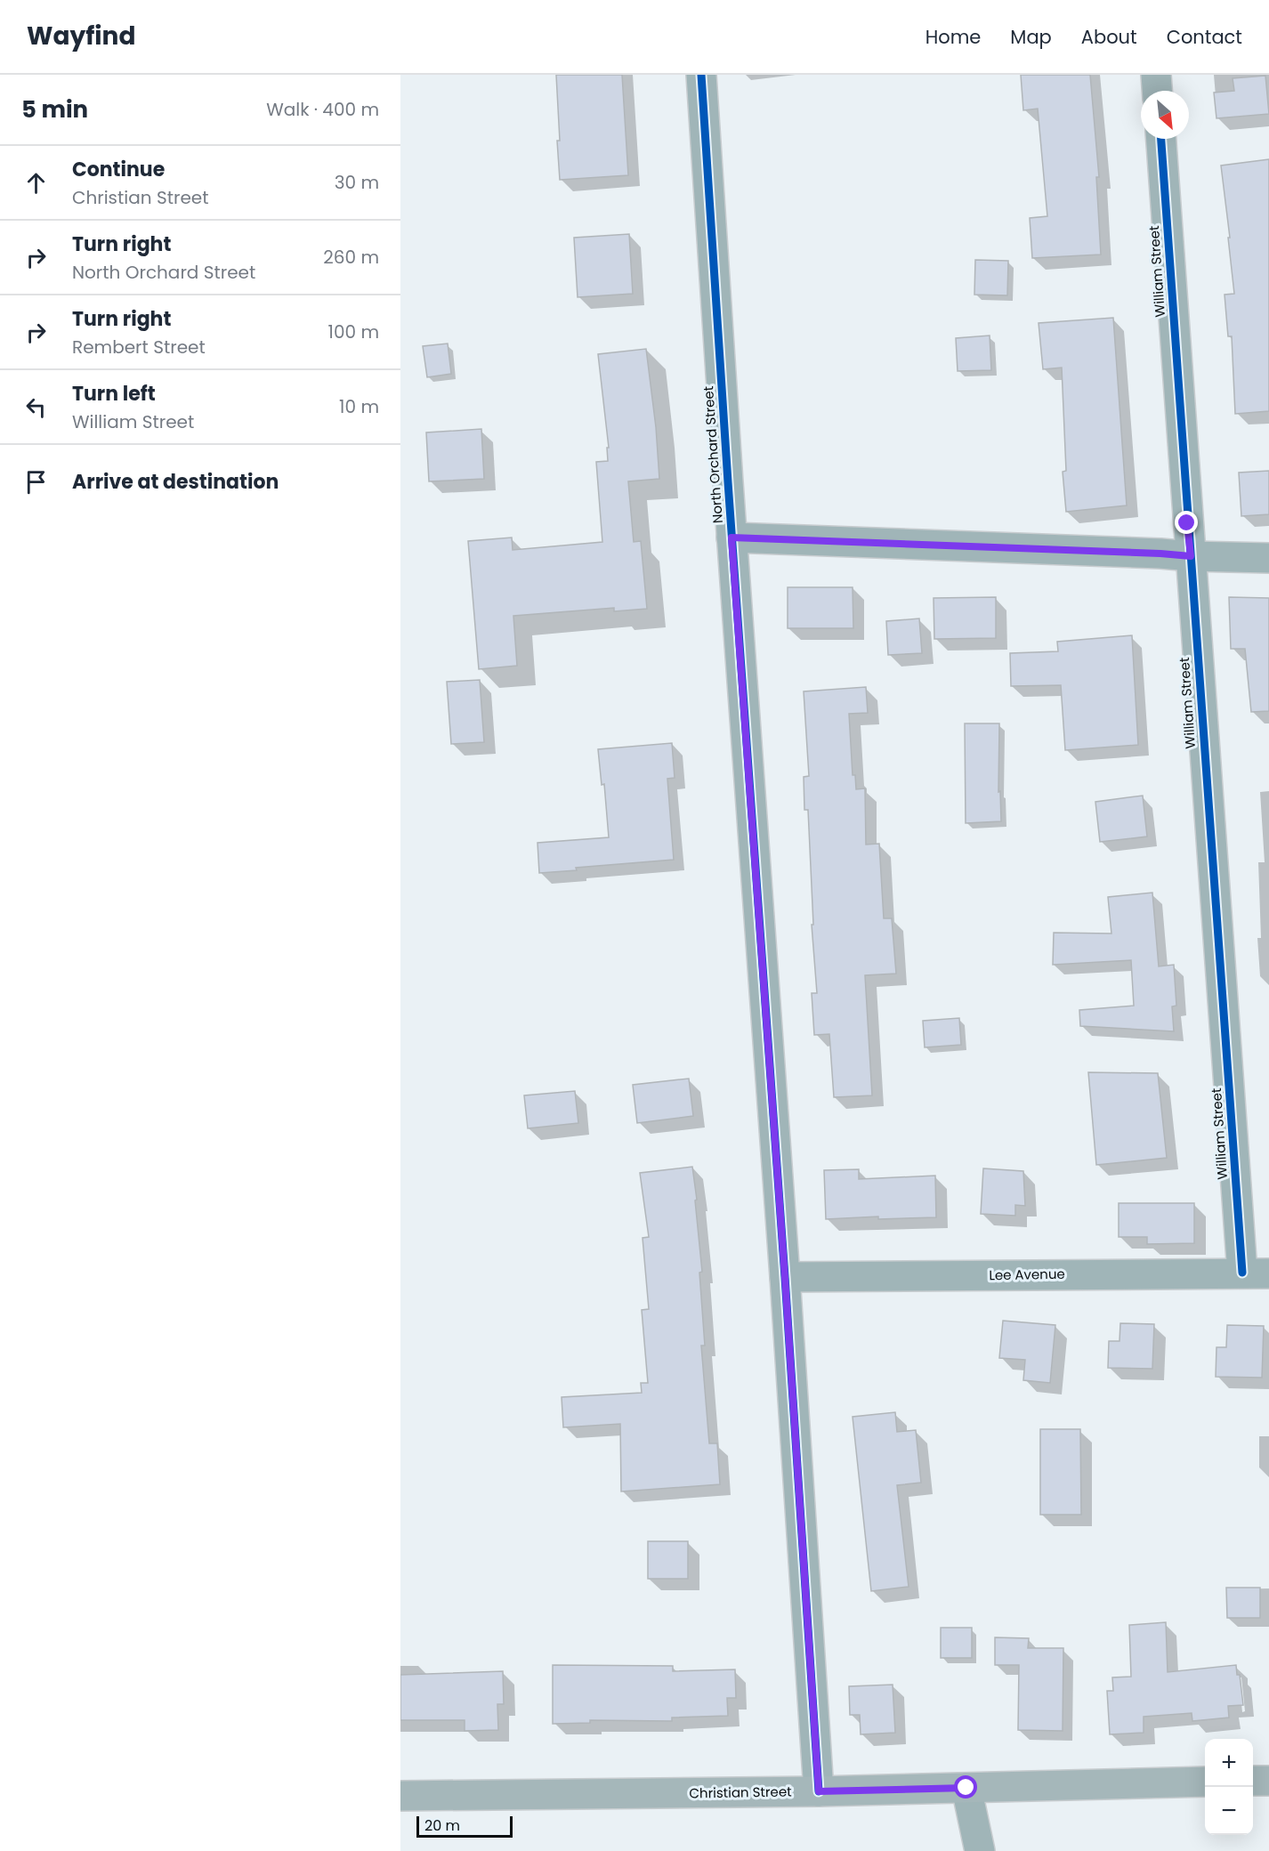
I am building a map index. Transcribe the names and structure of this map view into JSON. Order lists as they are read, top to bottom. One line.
{"streets":{"main road":["Christian Street"],"street":["William Street","North Orchard Street","Lee Avenue"]},"crossings":[["William Street","Lee Avenue"],["North Orchard Street","Lee Avenue"],["North Orchard Street","Christian Street"]],"scale_bar":"20 m","north":"bottom right","page":{"header":"Wayfind","nav":["Home","Map","About","Contact"],"heading":["5 min","Walk · 400 m"],"list":[["Continue","Christian Street","30 m"],["Turn right","North Orchard Street","260 m"],["Turn right","Rembert Street","100 m"],["Turn left","William Street","10 m"],"Arrive at destination"],"map_buttons":["+","−"],"scale":"20 m"}}
